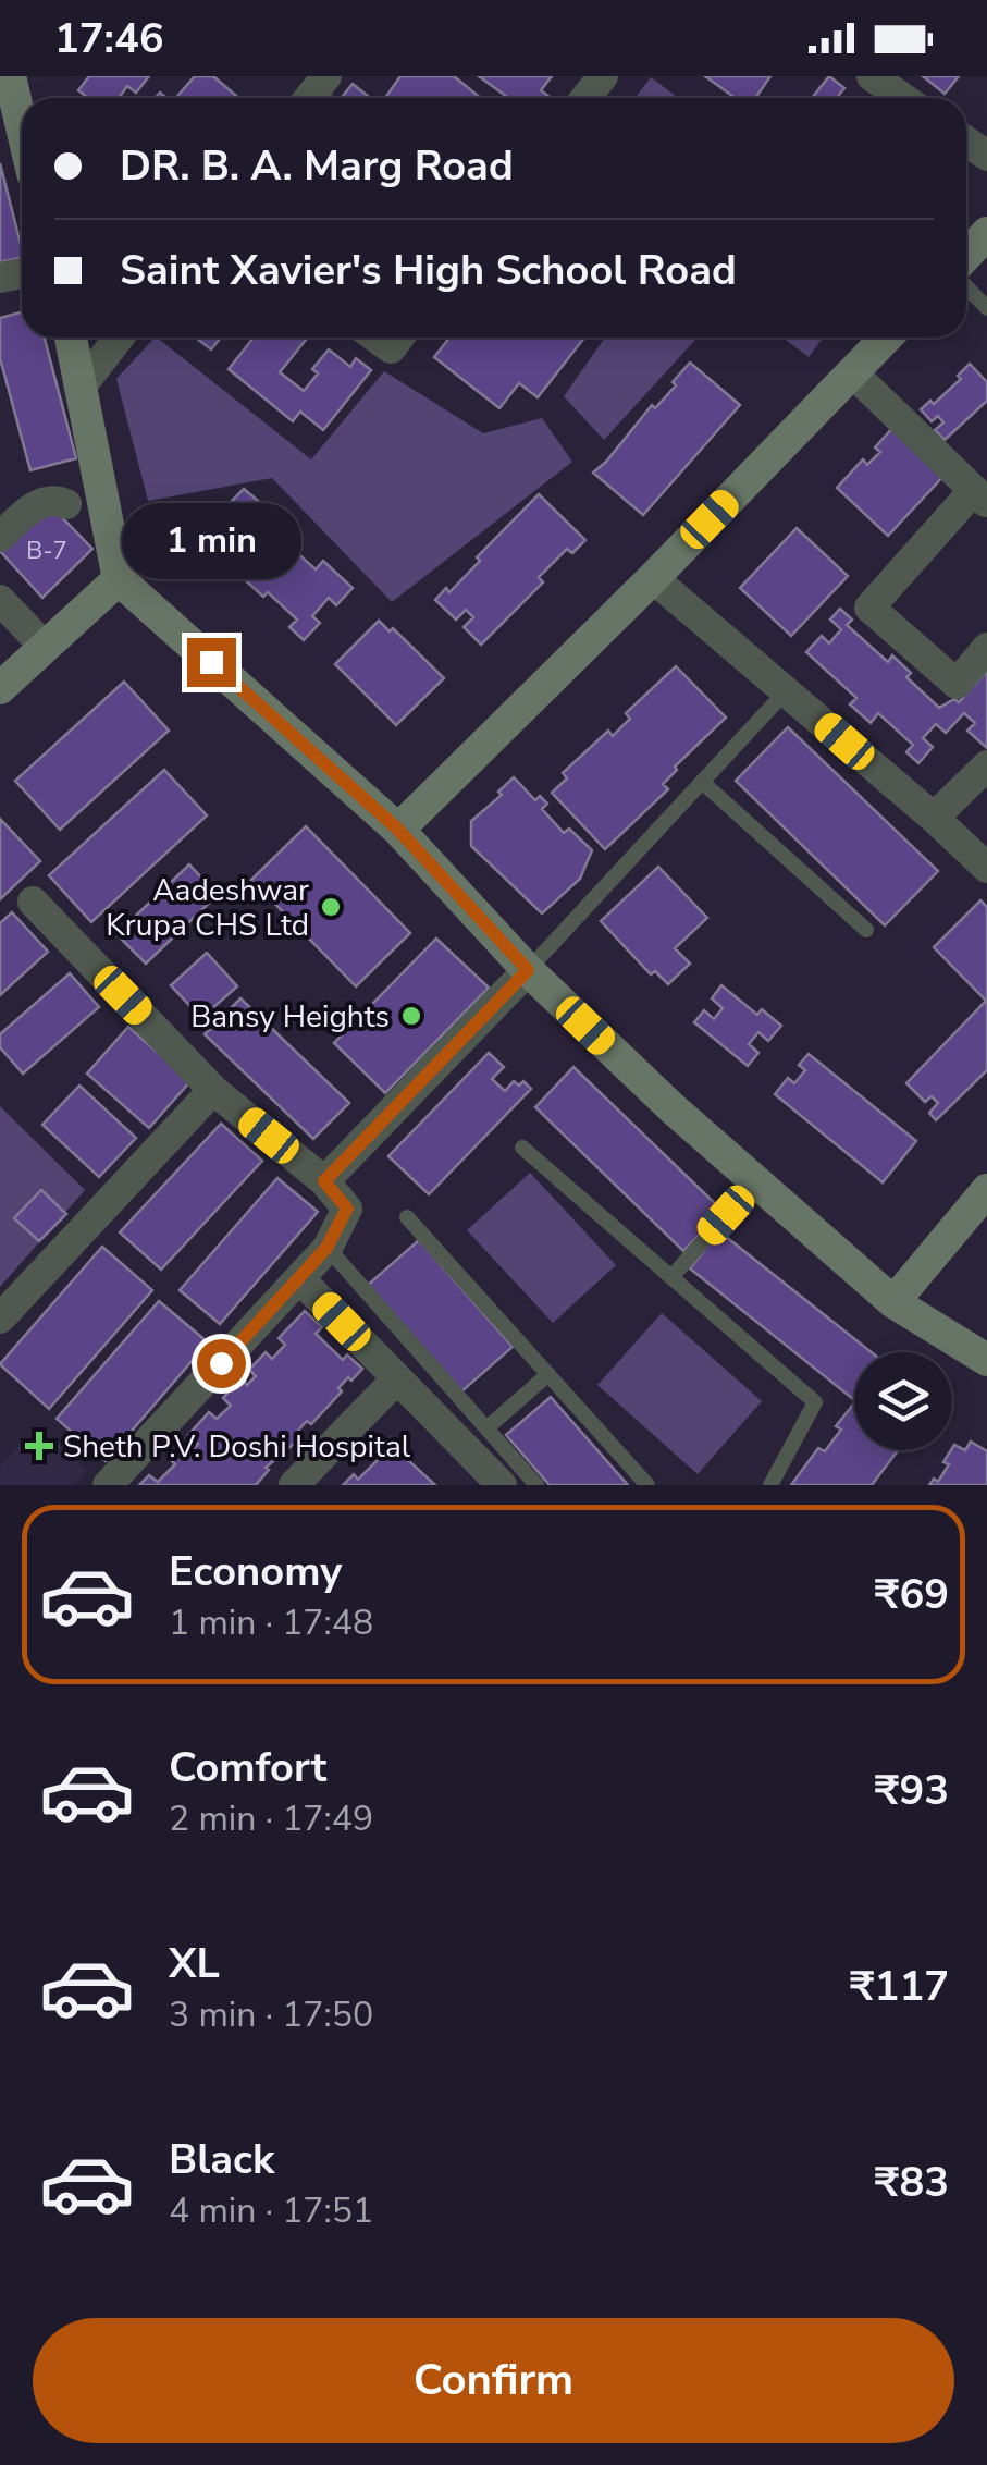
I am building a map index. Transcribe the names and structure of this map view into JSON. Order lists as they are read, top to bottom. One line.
{"places":{"other":["Aadeshwar Krupa CHS Ltd","Bansy Heights"],"health":["Sheth P.V. Doshi Hospital"]},"house_numbers":["B-7"],"page":{"status":"17:46","banner":["DR. B. A. Marg Road","Saint Xavier's High School Road"],"bubble":"1 min","list":[{"name":"Economy","note":"1 min · 17:48","value":"₹69"},{"name":"Comfort","note":"2 min · 17:49","value":"₹93"},{"name":"XL","note":"3 min · 17:50","value":"₹117"},{"name":"Black","note":"4 min · 17:51","value":"₹83"}],"buttons":"Confirm"}}
